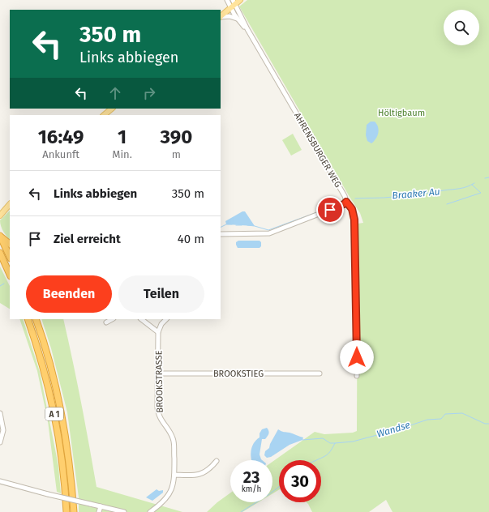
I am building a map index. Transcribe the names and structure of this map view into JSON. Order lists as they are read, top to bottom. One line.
{"streets":{"highway":["A 1"],"street":["AHRENSBURGER WEG","BROOKSTIEG","BROOKSTRASSE"]},"crossings":[["BROOKSTIEG","BROOKSTRASSE"]],"water":["Braaker Au","Wandse"],"parks":["Höltigbaum"],"page":{"turn":["350 m","Links abbiegen"],"eta":["16:49","Ankunft","1","Min.","390","m"],"list":[{"name":"Links abbiegen","value":"350 m"},{"name":"Ziel erreicht","value":"40 m"}],"buttons":["Beenden","Teilen"],"speed":"23 km/h","limit":"30"}}
